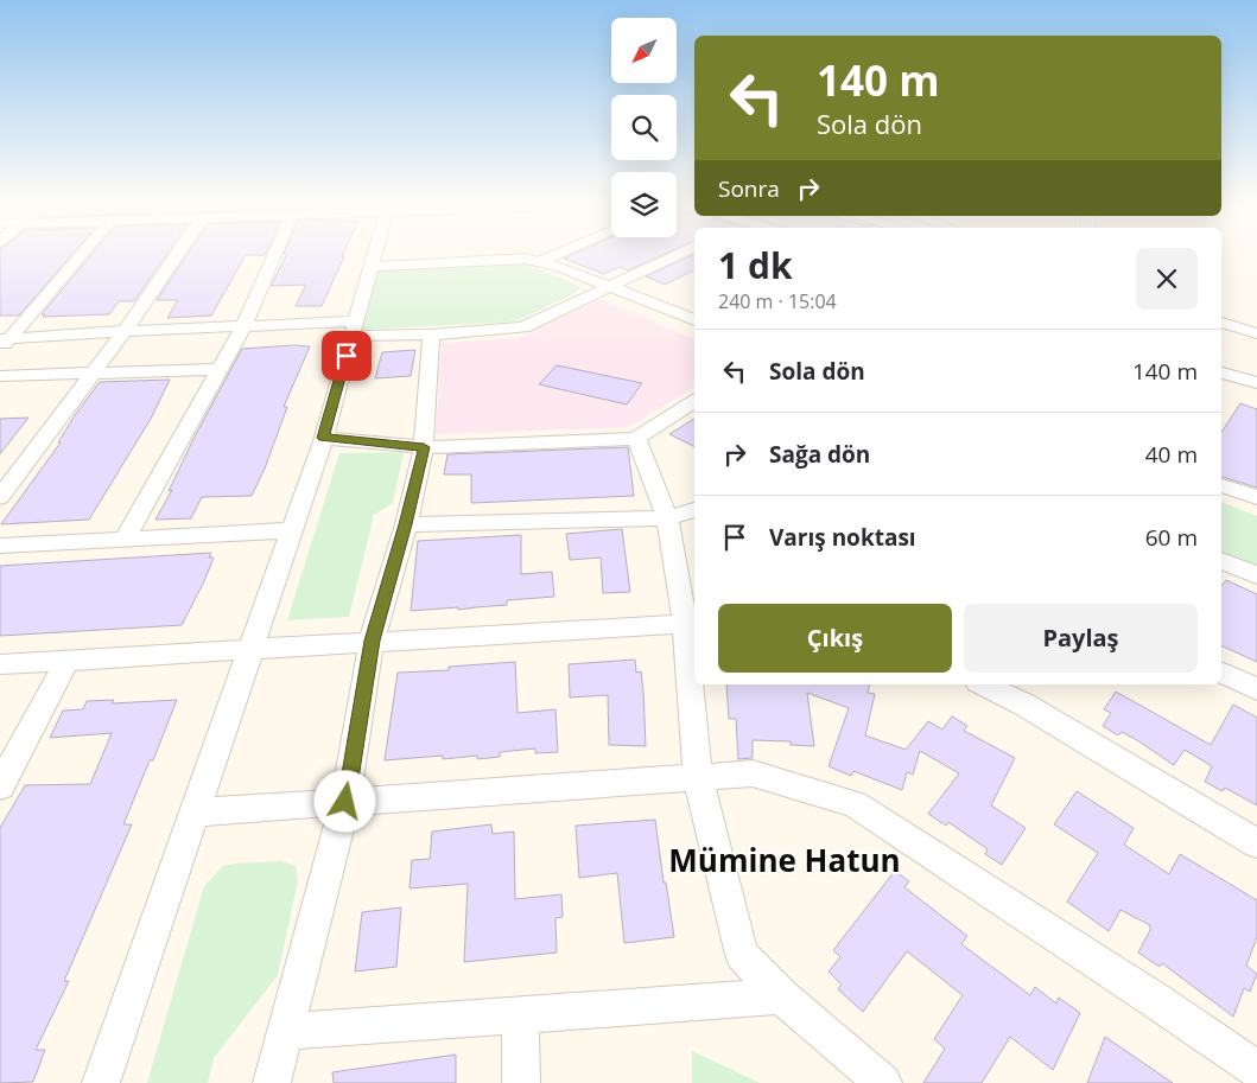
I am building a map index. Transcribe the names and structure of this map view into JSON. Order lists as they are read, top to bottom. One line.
{"districts":["Mümine Hatun"],"north":"bottom left","page":{"turn":["140 m","Sola dön"],"then":"Sonra","heading":["1 dk","240 m · 15:04"],"list":[{"name":"Sola dön","value":"140 m"},{"name":"Sağa dön","value":"40 m"},{"name":"Varış noktası","value":"60 m"}],"buttons":["Çıkış","Paylaş"]}}
